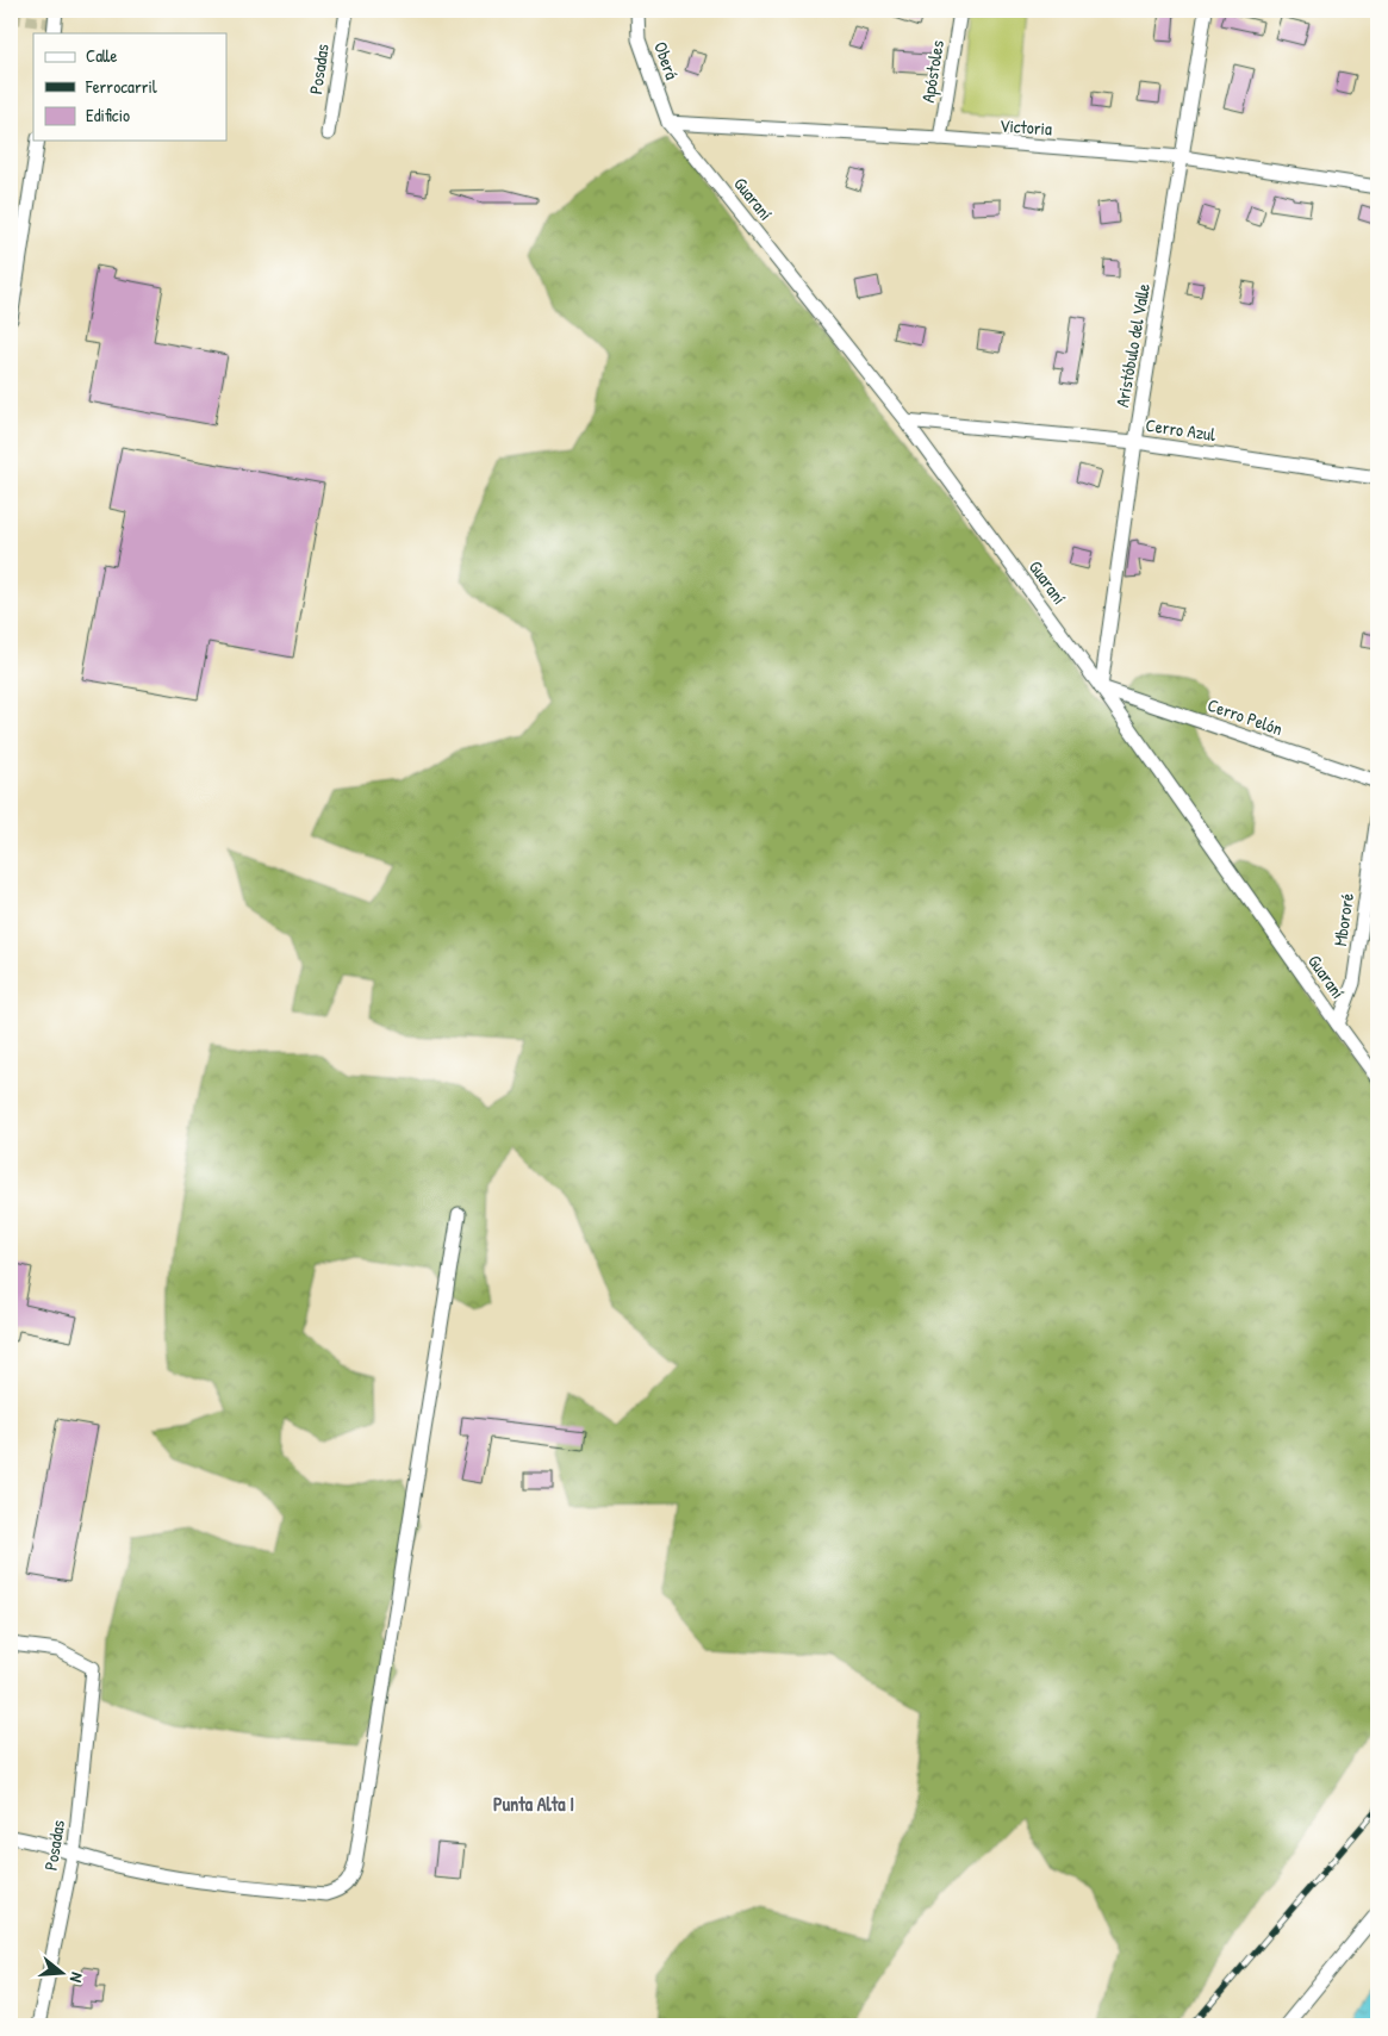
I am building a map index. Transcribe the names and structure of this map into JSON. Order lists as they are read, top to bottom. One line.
{"streets":{"street":["Oberá","Posadas","Apóstoles","Victoria","Guaraní","Aristóbulo del Valle","Cerro Azul","Cerro Pelón","Mbororé"]},"crossings":[["Oberá","Victoria"],["Oberá","Guaraní"],["Apóstoles","Victoria"],["Victoria","Guaraní"],["Victoria","Aristóbulo del Valle"],["Guaraní","Aristóbulo del Valle"],["Guaraní","Cerro Azul"],["Guaraní","Cerro Pelón"],["Guaraní","Mbororé"],["Aristóbulo del Valle","Cerro Azul"],["Aristóbulo del Valle","Cerro Pelón"]],"districts":["Punta Alta I"],"legend":["Calle","Ferrocarril","Edificio"],"north":"right"}
